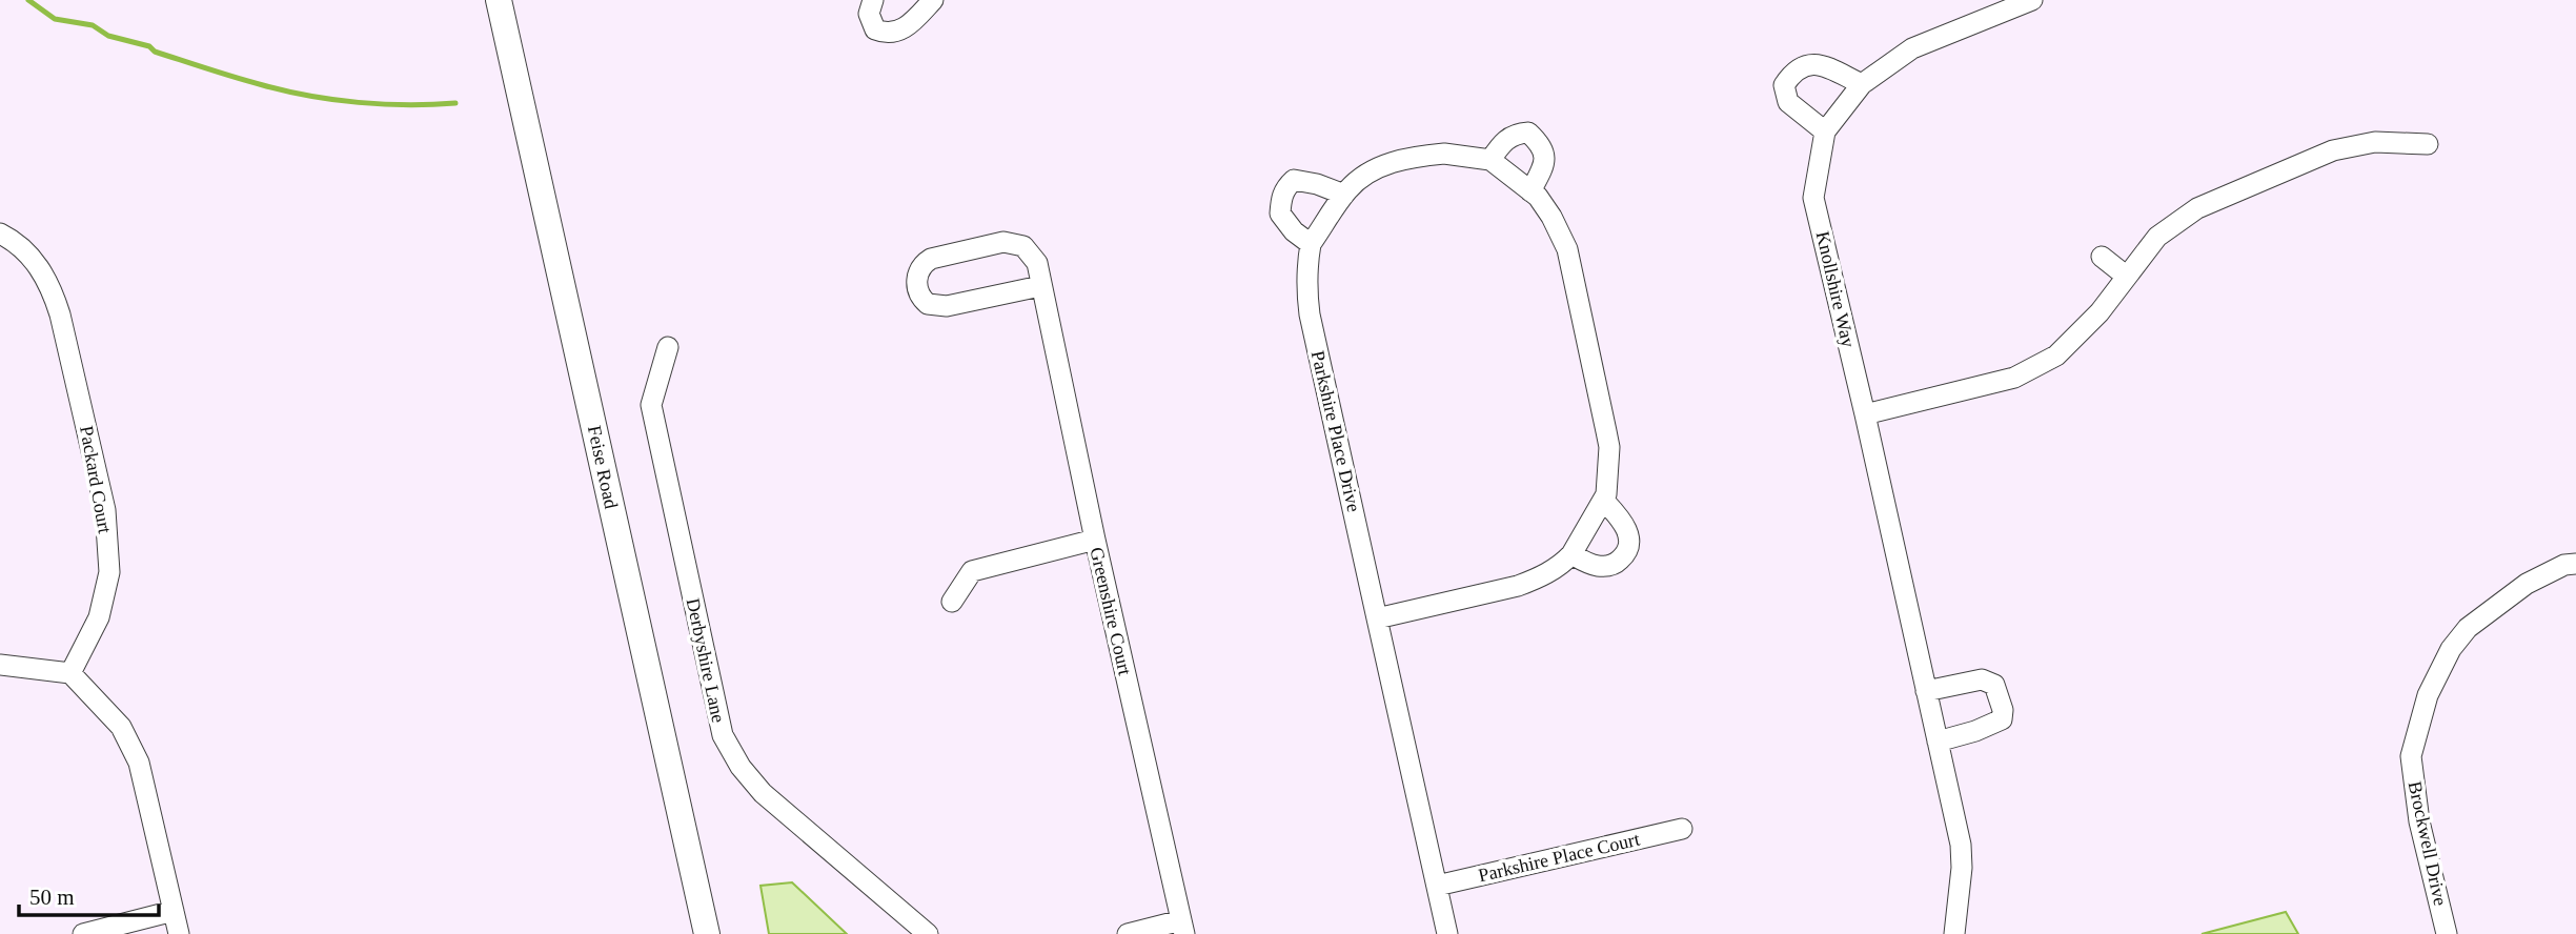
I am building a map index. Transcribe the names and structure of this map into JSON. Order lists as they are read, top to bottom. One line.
{"streets":{"street":["Knollshire Way","Parkshire Place Drive","Feise Road","Packard Court","Greenshire Court","Derbyshire Lane","Brockwell Drive","Parkshire Place Court"]},"crossings":[["Parkshire Place Drive","Parkshire Place Court"]],"scale_bar":"50 m"}
